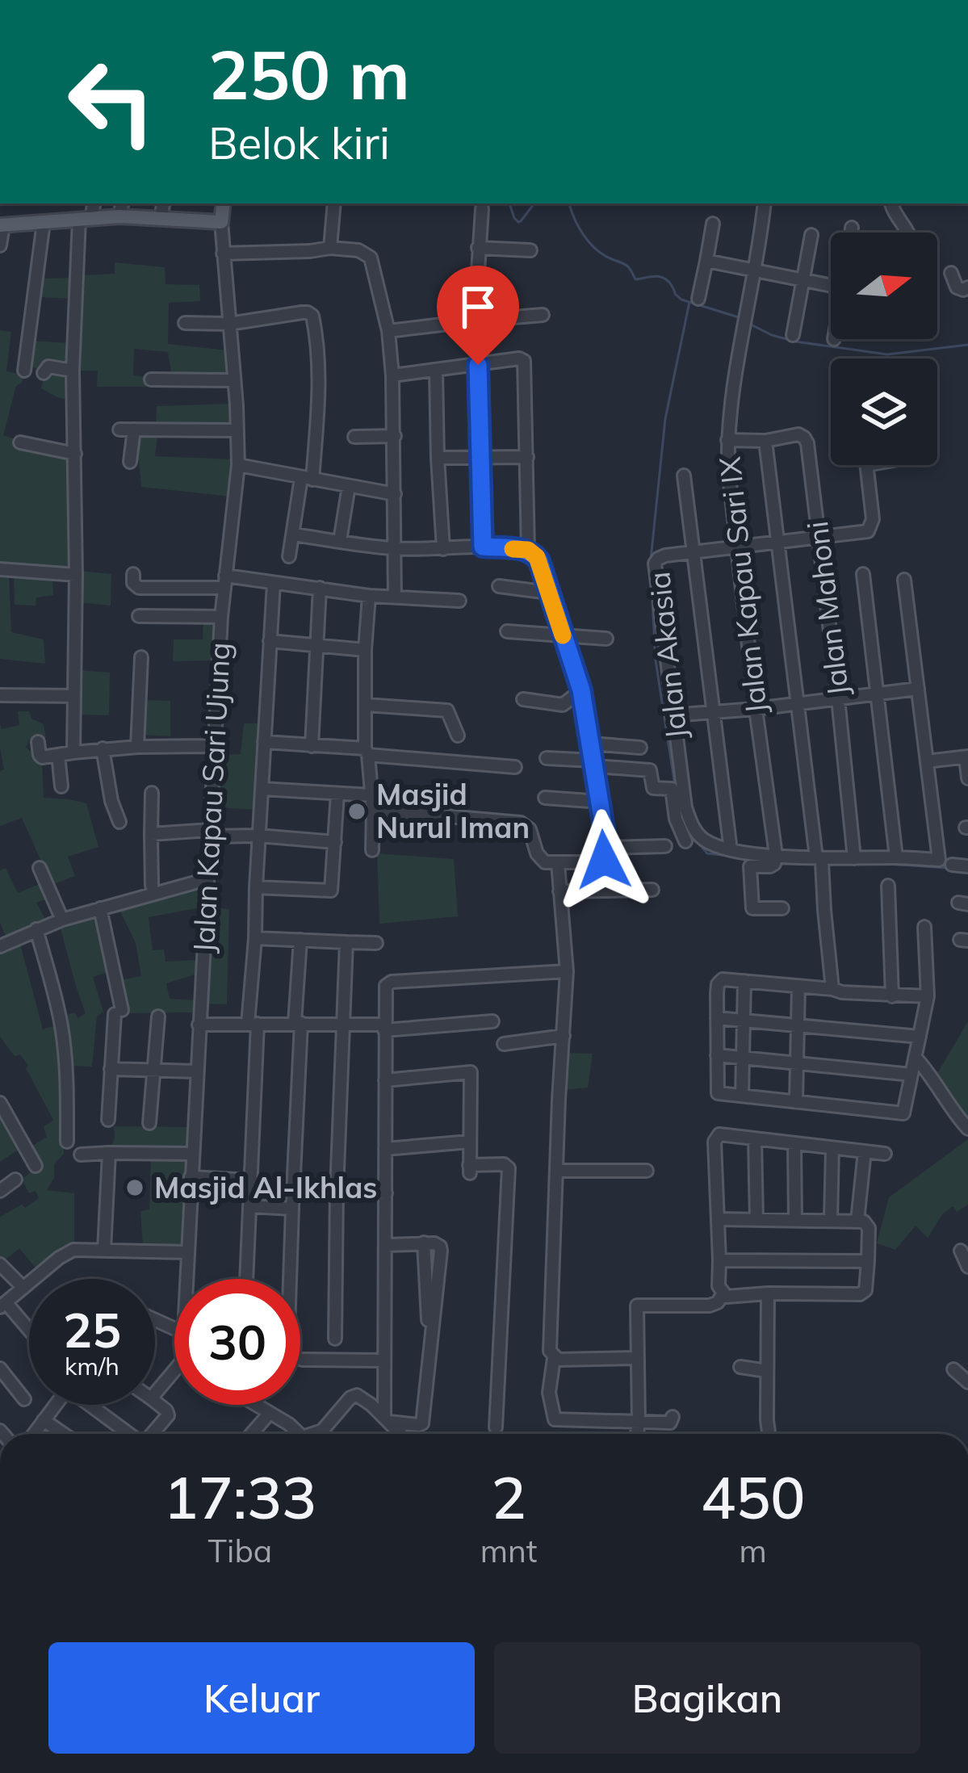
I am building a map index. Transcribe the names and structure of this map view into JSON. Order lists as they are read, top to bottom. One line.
{"streets":{"street":["Jalan Kapau Sari IX","Jalan Mahoni","Jalan Akasia","Jalan Kapau Sari Ujung"]},"crossings":[["Jalan Kapau Sari IX","Jalan Mahoni"],["Jalan Kapau Sari IX","Jalan Akasia"],["Jalan Mahoni","Jalan Akasia"]],"places":["Masjid Nurul Iman","Masjid Al-Ikhlas"],"north":"right","page":{"turn":["250 m","Belok kiri"],"speed":"25 km/h","limit":"30","eta":["17:33","Tiba","2","mnt","450","m"],"buttons":["Keluar","Bagikan"]}}
